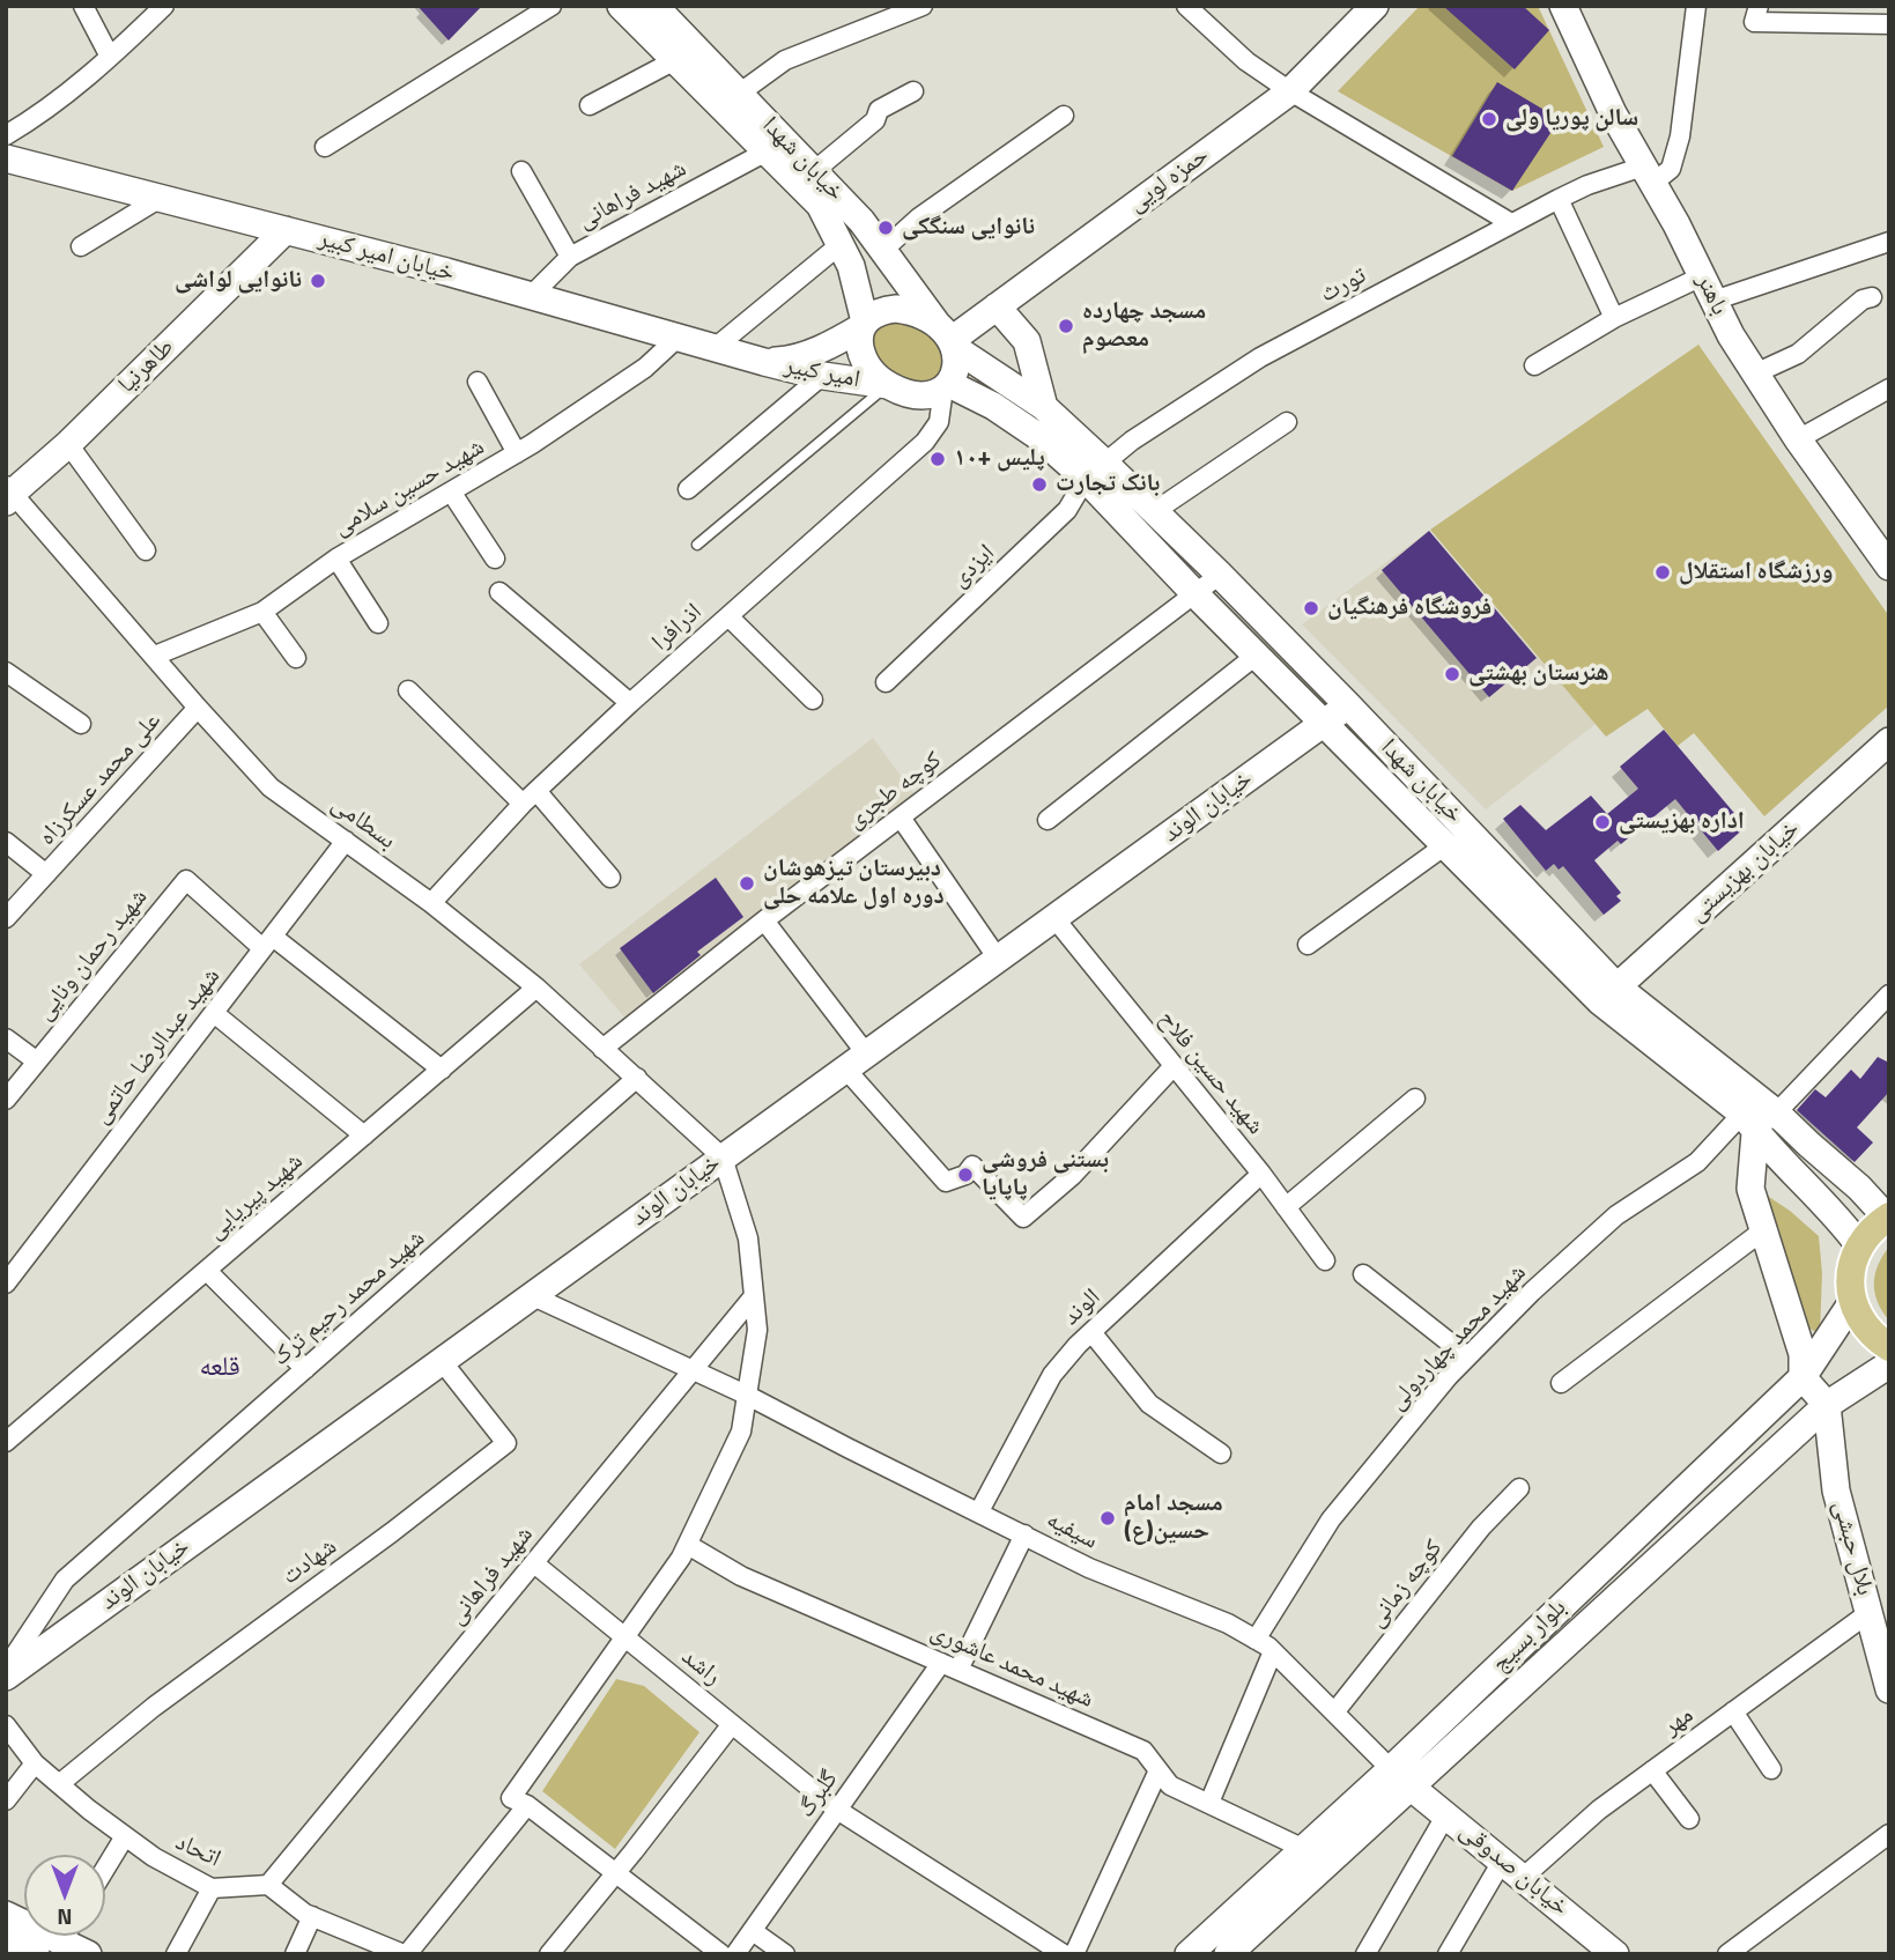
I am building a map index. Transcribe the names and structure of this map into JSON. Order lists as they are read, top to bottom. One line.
{"streets":{"main road":["خیابان شهدا","حمزه لویی","خیابان امیر کبیر","باهنر","طاهرنیا","امیر کبیر","خیابان الوند","خیابان بهزیستی","بلال حبشی","بلوار بسیج","خیابان صدوقی"],"street":["شهید فراهانی","تورث","شهید حسین سلامی","ایزدی","اذرافرا","علی محمد عسکرزاه","کوچه طجری","بسطامی","شهید رحمان ونایی","شهید عبدالرضا حاتمی","شهید حسین فلاح","شهید پیریایی","شهید محمد رحیم ترک","الوند","شهید محمد چهاردولی","سیفیه","شهادت","کوچه زمانی","شهید محمد عاشوری","راشد","مهر","گلبرگ","اتحاد"]},"crossings":[["خیابان شهدا","حمزه لویی"],["خیابان شهدا","شهید فراهانی"],["خیابان شهدا","تورث"],["خیابان شهدا","امیر کبیر"],["خیابان شهدا","ایزدی"],["خیابان شهدا","اذرافرا"],["خیابان شهدا","کوچه طجری"],["خیابان شهدا","خیابان الوند"],["خیابان شهدا","خیابان بهزیستی"],["خیابان شهدا","شهید محمد چهاردولی"],["حمزه لویی","امیر کبیر"],["حمزه لویی","اذرافرا"],["شهید فراهانی","خیابان امیر کبیر"],["شهید فراهانی","سیفیه"],["شهید فراهانی","راشد"],["شهید فراهانی","اتحاد"],["خیابان امیر کبیر","طاهرنیا"],["خیابان امیر کبیر","امیر کبیر"],["خیابان امیر کبیر","شهید حسین سلامی"],["تورث","باهنر"],["تورث","ایزدی"],["طاهرنیا","بسطامی"],["امیر کبیر","اذرافرا"],["شهید حسین سلامی","بسطامی"],["اذرافرا","بسطامی"],["علی محمد عسکرزاه","بسطامی"],["کوچه طجری","بسطامی"],["خیابان الوند","بسطامی"],["خیابان الوند","شهید حسین فلاح"],["خیابان الوند","سیفیه"],["خیابان الوند","شهادت"],["بسطامی","شهید عبدالرضا حاتمی"],["بسطامی","شهید پیریایی"],["بسطامی","شهید محمد رحیم ترک"],["شهید رحمان ونایی","شهید عبدالرضا حاتمی"],["شهید حسین فلاح","الوند"],["الوند","سیفیه"],["شهید محمد چهاردولی","سیفیه"],["سیفیه","کوچه زمانی"],["سیفیه","بلوار بسیج"],["سیفیه","گلبرگ"],["سیفیه","خیابان صدوقی"],["بلال حبشی","بلوار بسیج"],["بلال حبشی","مهر"],["شهادت","اتحاد"],["بلوار بسیج","شهید محمد عاشوری"],["بلوار بسیج","خیابان صدوقی"],["شهید محمد عاشوری","گلبرگ"],["راشد","گلبرگ"],["مهر","خیابان صدوقی"]],"districts":["قلعه"],"places":["سالن پوریا ولی","نانوایی سنگکی","نانوایی لواشی","مسجد چهارده معصوم","پلیس +۱۰","بانک تجارت","ورزشگاه استقلال","فروشگاه فرهنگیان","هنرستان بهشتی","اداره بهزیستی","دبیرستان تیزهوشان دوره اول علامه حلی","بستنی فروشی پاپایا","مسجد امام حسین(ع)"],"north":"bottom"}
